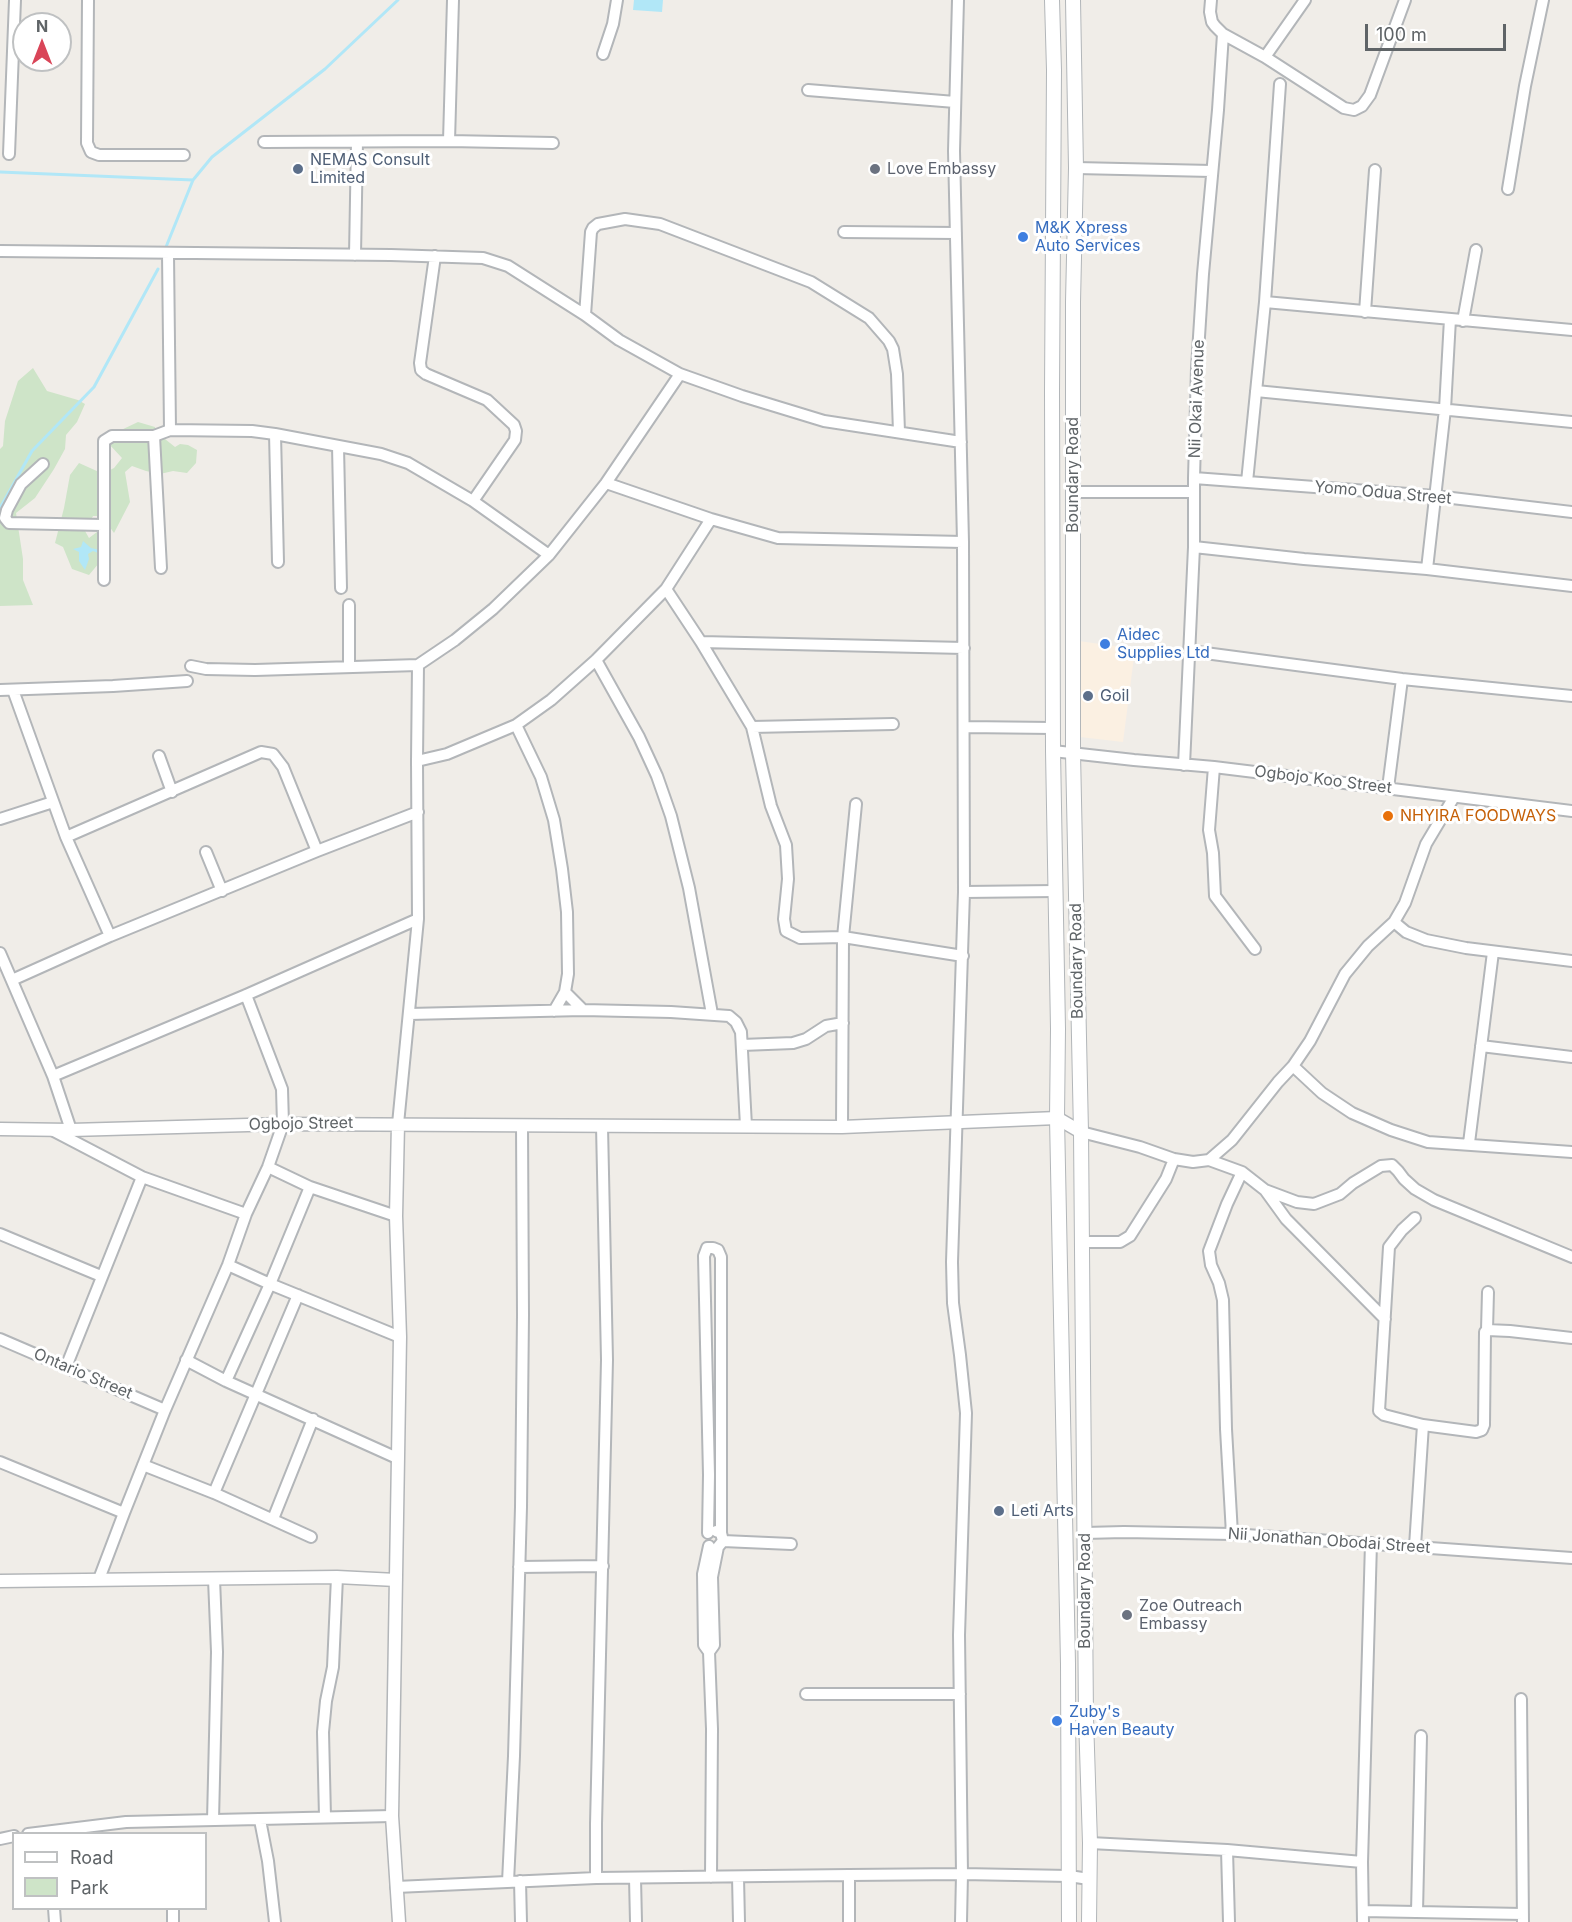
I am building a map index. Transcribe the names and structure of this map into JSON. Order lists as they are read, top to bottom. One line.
{"streets":{"main road":["Boundary Road"],"street":["Nii Okai Avenue","Yomo Odua Street","Ogbojo Koo Street","Ogbojo Street","Ontario Street","Nii Jonathan Obodai Street"]},"crossings":[["Nii Okai Avenue","Yomo Odua Street"],["Nii Okai Avenue","Ogbojo Koo Street"],["Boundary Road","Ogbojo Koo Street"],["Boundary Road","Ogbojo Street"],["Boundary Road","Nii Jonathan Obodai Street"]],"places":["NEMAS Consult Limited","Love Embassy","M&K Xpress Auto Services","Aidec Supplies Ltd","Goil","NHYIRA FOODWAYS","Leti Arts","Zoe Outreach Embassy","Zuby's Haven Beauty"],"legend":["Road","Park"],"scale_bar":"100 m","north":"top"}
